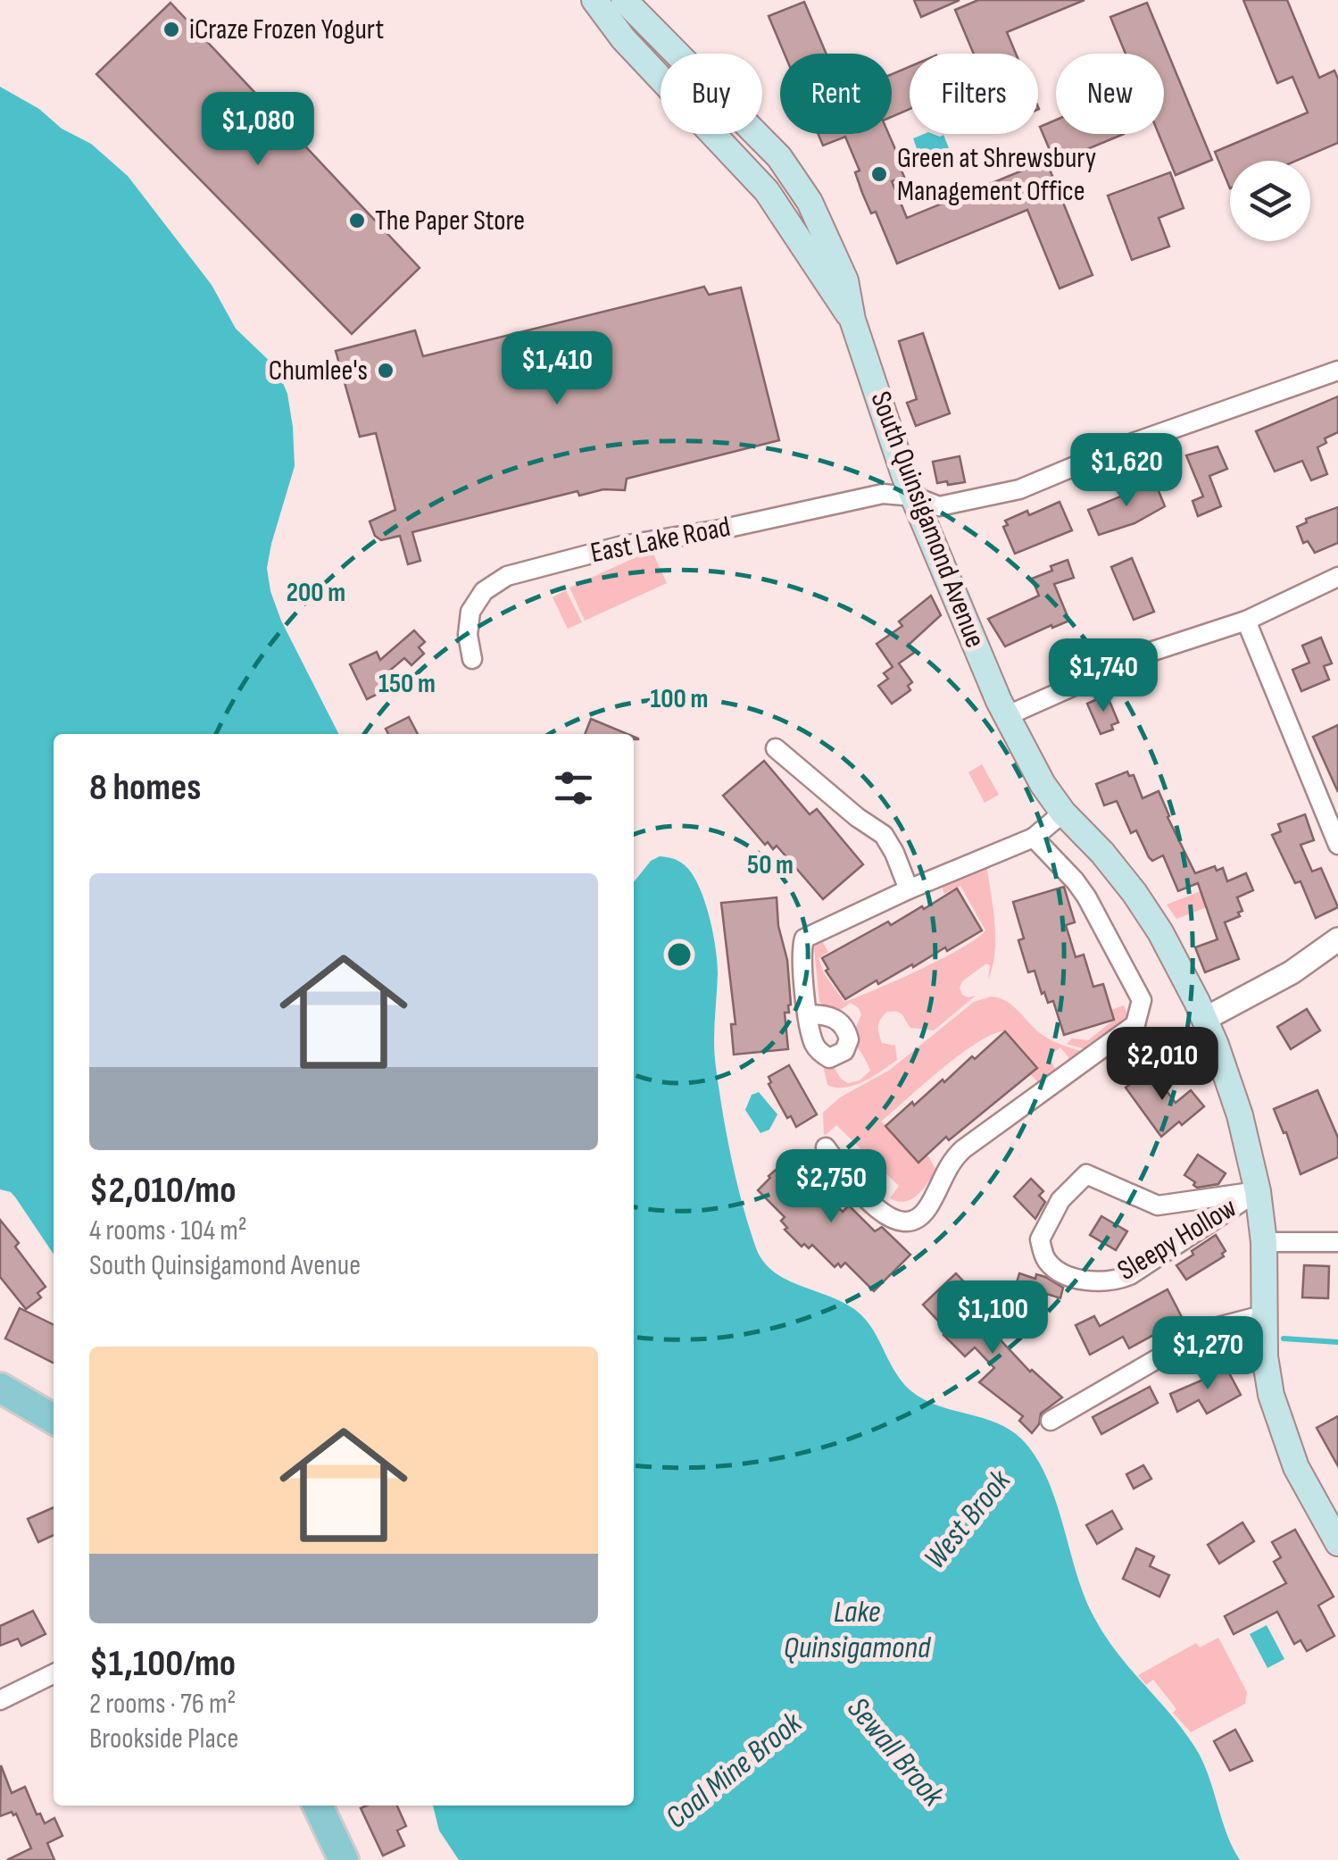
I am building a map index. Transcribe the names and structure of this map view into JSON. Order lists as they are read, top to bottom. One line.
{"streets":{"main road":["South Quinsigamond Avenue"],"street":["East Lake Road","Sleepy Hollow"]},"crossings":[["South Quinsigamond Avenue","East Lake Road"],["South Quinsigamond Avenue","Sleepy Hollow"]],"water":["West Brook","Lake Quinsigamond","Sewall Brook","Coal Mine Brook"],"places":["iCraze Frozen Yogurt","Green at Shrewsbury Management Office","The Paper Store","Chumlee's"],"page":{"chip":["Buy","Rent","Filters","New"],"price":["$1,080","$1,410","$1,620","$1,740","$2,010","$2,750","$1,100","$1,270"],"heading":"8 homes","list":[{"name":"$2,010/mo","note":"4 rooms · 104 m² · South Quinsigamond Avenue"},{"name":"$1,100/mo","note":"2 rooms · 76 m² · Brookside Place"}]},"rings":["200 m","150 m","100 m","50 m"]}
